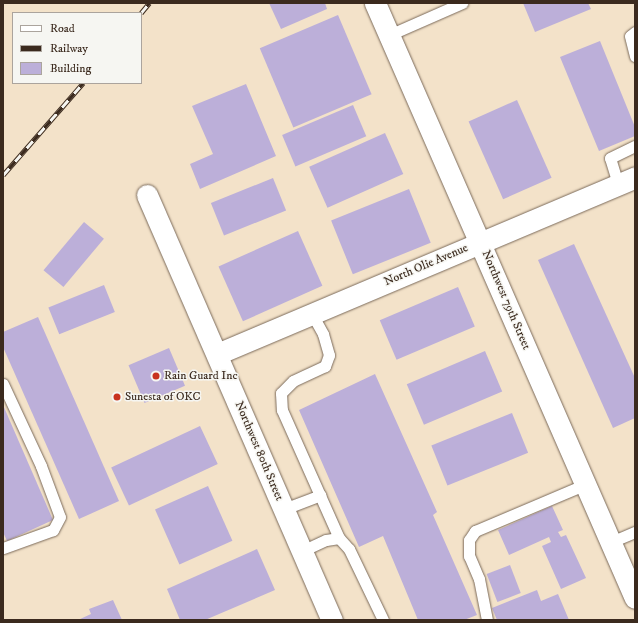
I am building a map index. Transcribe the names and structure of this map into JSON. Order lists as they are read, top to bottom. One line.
{"streets":{"street":["North Olie Avenue","Northwest 79th Street","Northwest 80th Street"]},"crossings":[["North Olie Avenue","Northwest 79th Street"],["North Olie Avenue","Northwest 80th Street"]],"places":["Rain Guard Inc","Sunesta of OKC"],"legend":["Road","Railway","Building"]}
